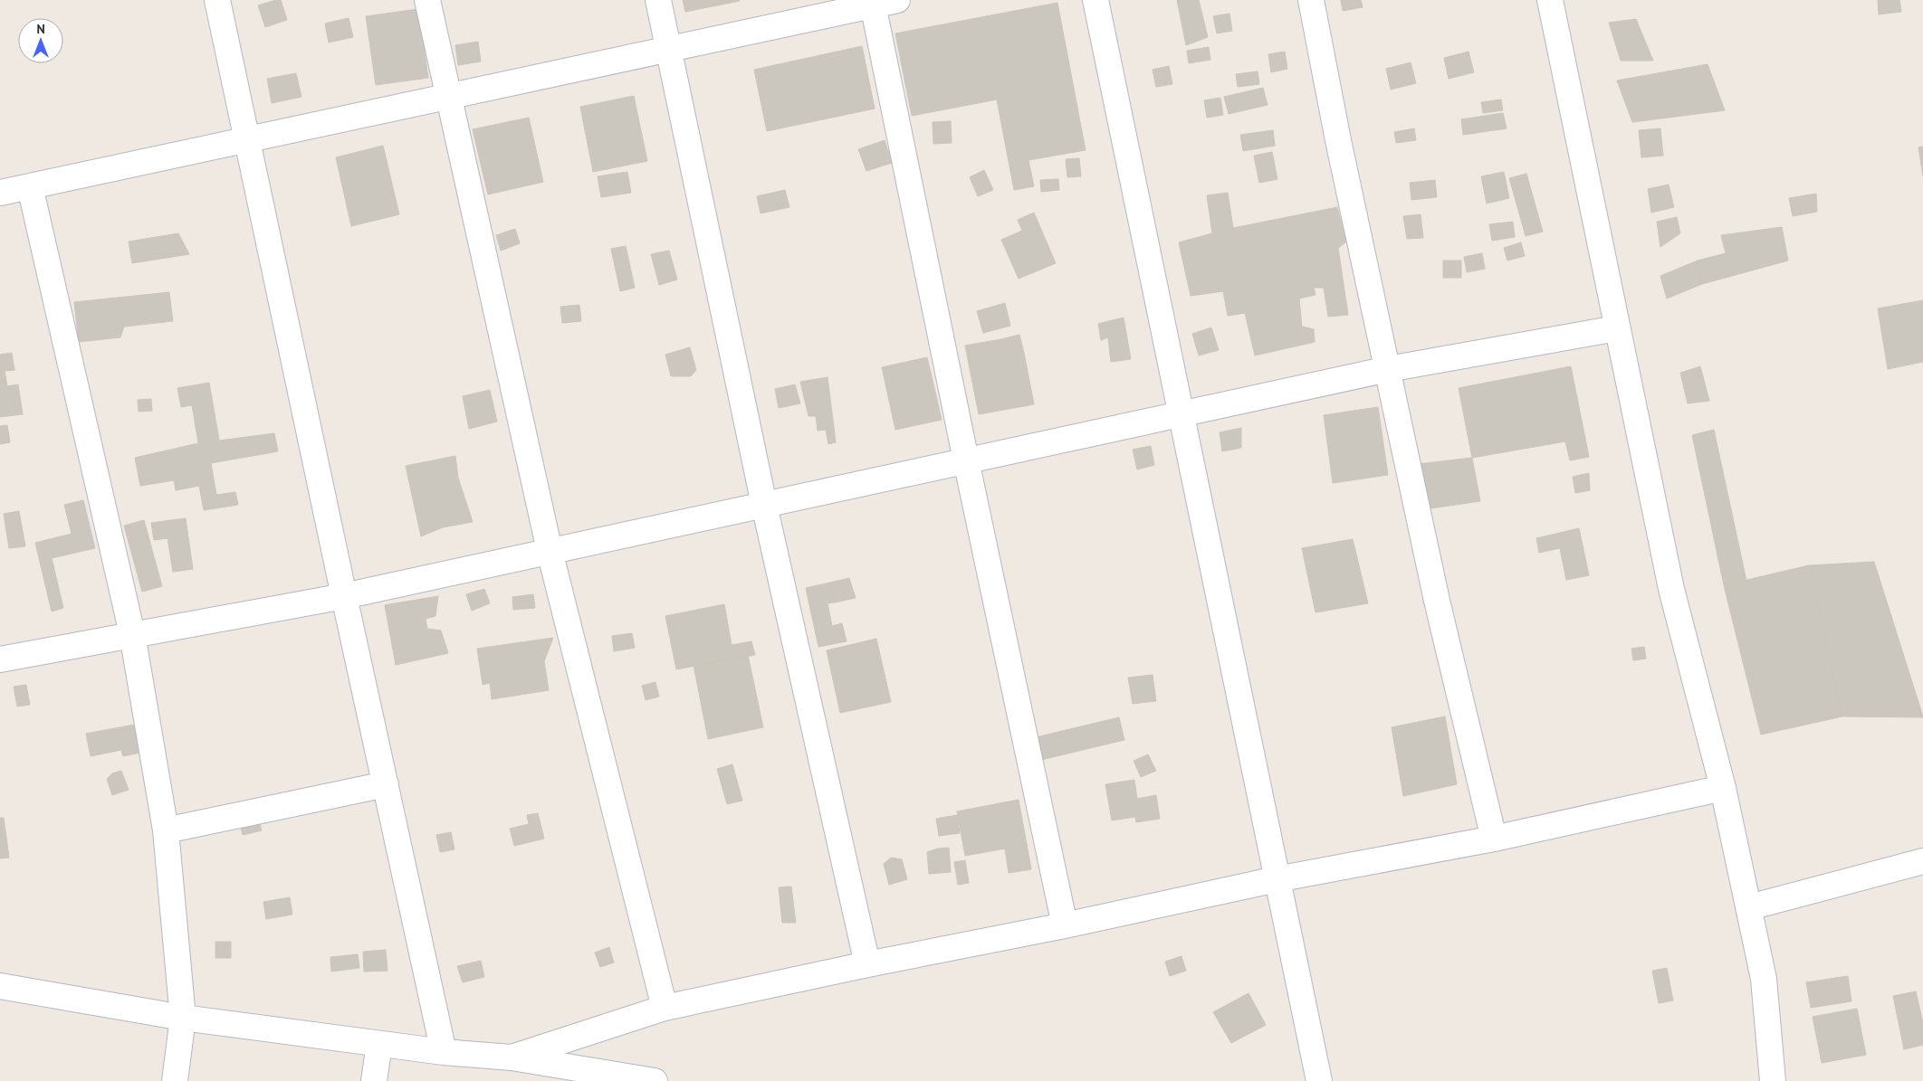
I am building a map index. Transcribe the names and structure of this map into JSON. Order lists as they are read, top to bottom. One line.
{"north":"top"}
